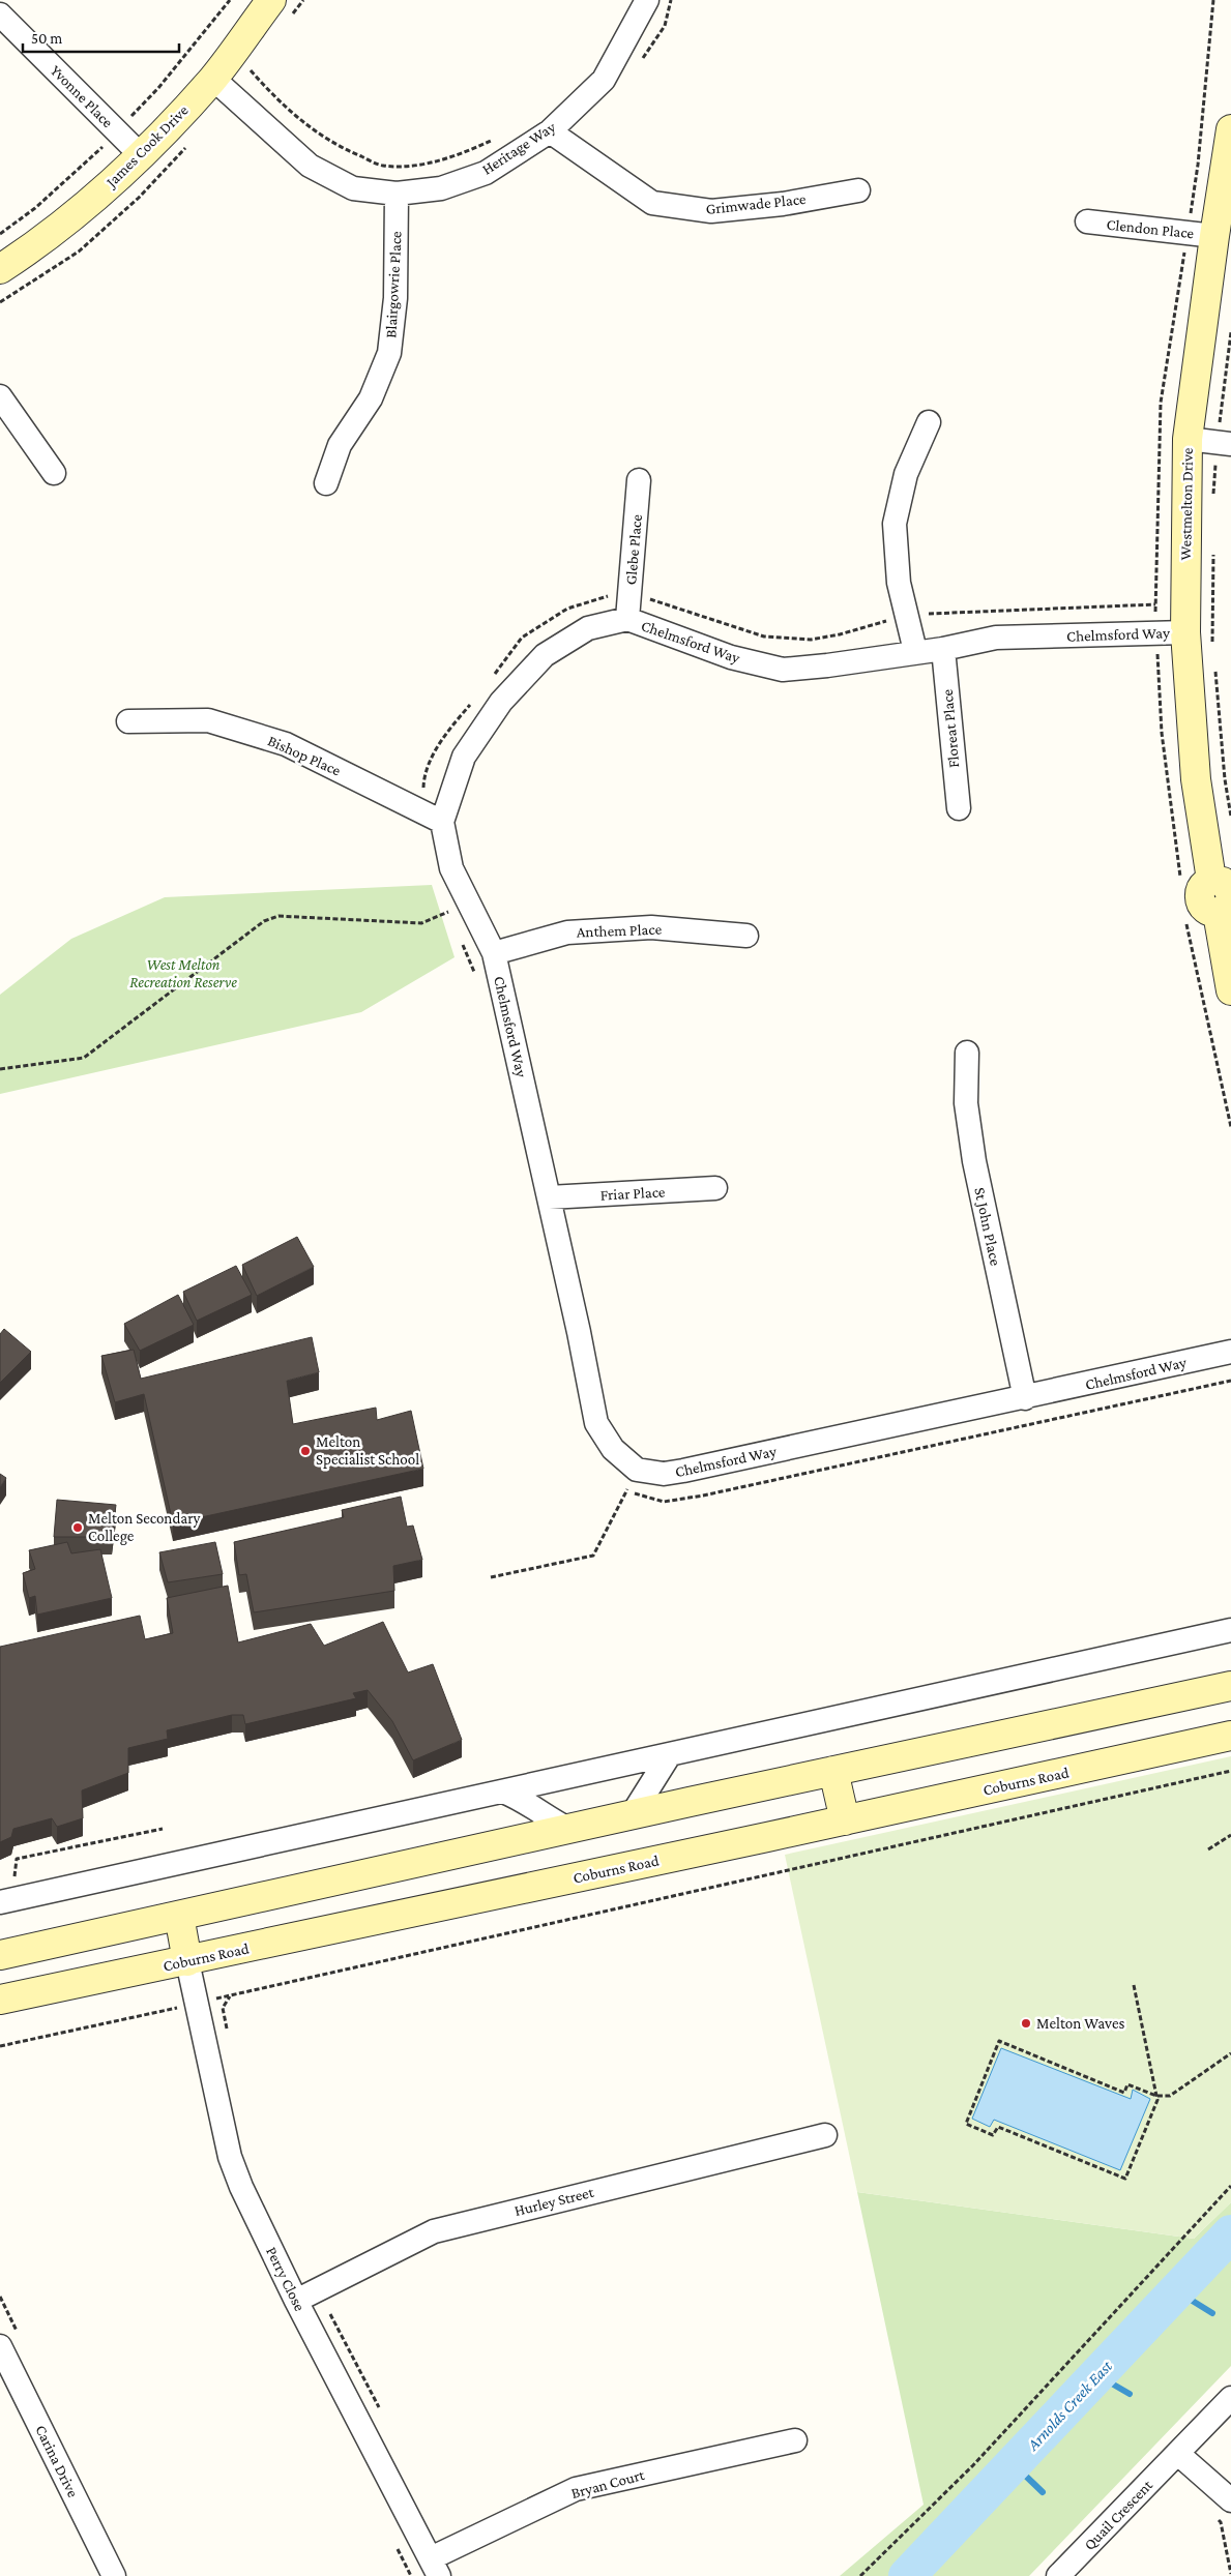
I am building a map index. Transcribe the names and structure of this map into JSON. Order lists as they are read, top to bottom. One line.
{"streets":{"street":["Yvonne Place","James Cook Drive","Heritage Way","Grimwade Place","Clendon Place","Blairgowrie Place","Westmelton Drive","Glebe Place","Chelmsford Way","Floreat Place","Bishop Place","Anthem Place","Friar Place","St John Place","Coburns Road","Hurley Street","Perry Close","Carina Drive","Bryan Court","Quail Crescent"]},"crossings":[["Yvonne Place","James Cook Drive"],["James Cook Drive","Heritage Way"],["Heritage Way","Grimwade Place"],["Heritage Way","Blairgowrie Place"],["Clendon Place","Westmelton Drive"],["Westmelton Drive","Chelmsford Way"],["Glebe Place","Chelmsford Way"],["Chelmsford Way","Floreat Place"],["Chelmsford Way","Bishop Place"],["Chelmsford Way","Anthem Place"],["Chelmsford Way","Friar Place"],["Chelmsford Way","St John Place"],["Coburns Road","Perry Close"],["Hurley Street","Perry Close"],["Perry Close","Bryan Court"]],"water":["Arnolds Creek East"],"parks":["West Melton Recreation Reserve"],"places":["Melton Specialist School","Melton Secondary College","Melton Waves"],"scale_bar":"50 m"}
